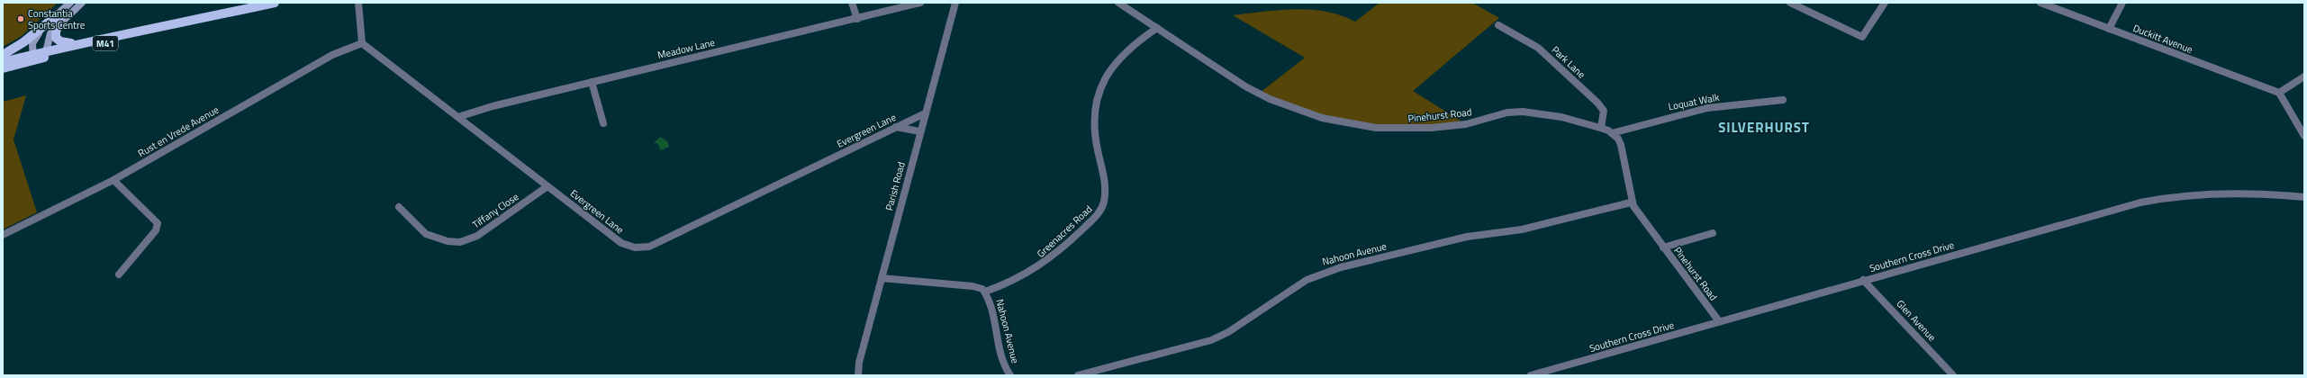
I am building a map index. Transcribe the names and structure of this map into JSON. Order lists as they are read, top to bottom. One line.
{"streets":{"main road":["M41"],"street":["Duckitt Avenue","Meadow Lane","Park Lane","Loquat Walk","Pinehurst Road","Evergreen Lane","Rust en Vrede Avenue","Parish Road","Tiffany Close","Greenacres Road","Nahoon Avenue","Southern Cross Drive","Glen Avenue"]},"crossings":[["Meadow Lane","Evergreen Lane"],["Park Lane","Pinehurst Road"],["Loquat Walk","Pinehurst Road"],["Pinehurst Road","Greenacres Road"],["Pinehurst Road","Nahoon Avenue"],["Pinehurst Road","Southern Cross Drive"],["Evergreen Lane","Rust en Vrede Avenue"],["Evergreen Lane","Parish Road"],["Evergreen Lane","Tiffany Close"],["Greenacres Road","Nahoon Avenue"],["Southern Cross Drive","Glen Avenue"]],"districts":["SILVERHURST"],"places":["Constantia Sports Centre"]}
